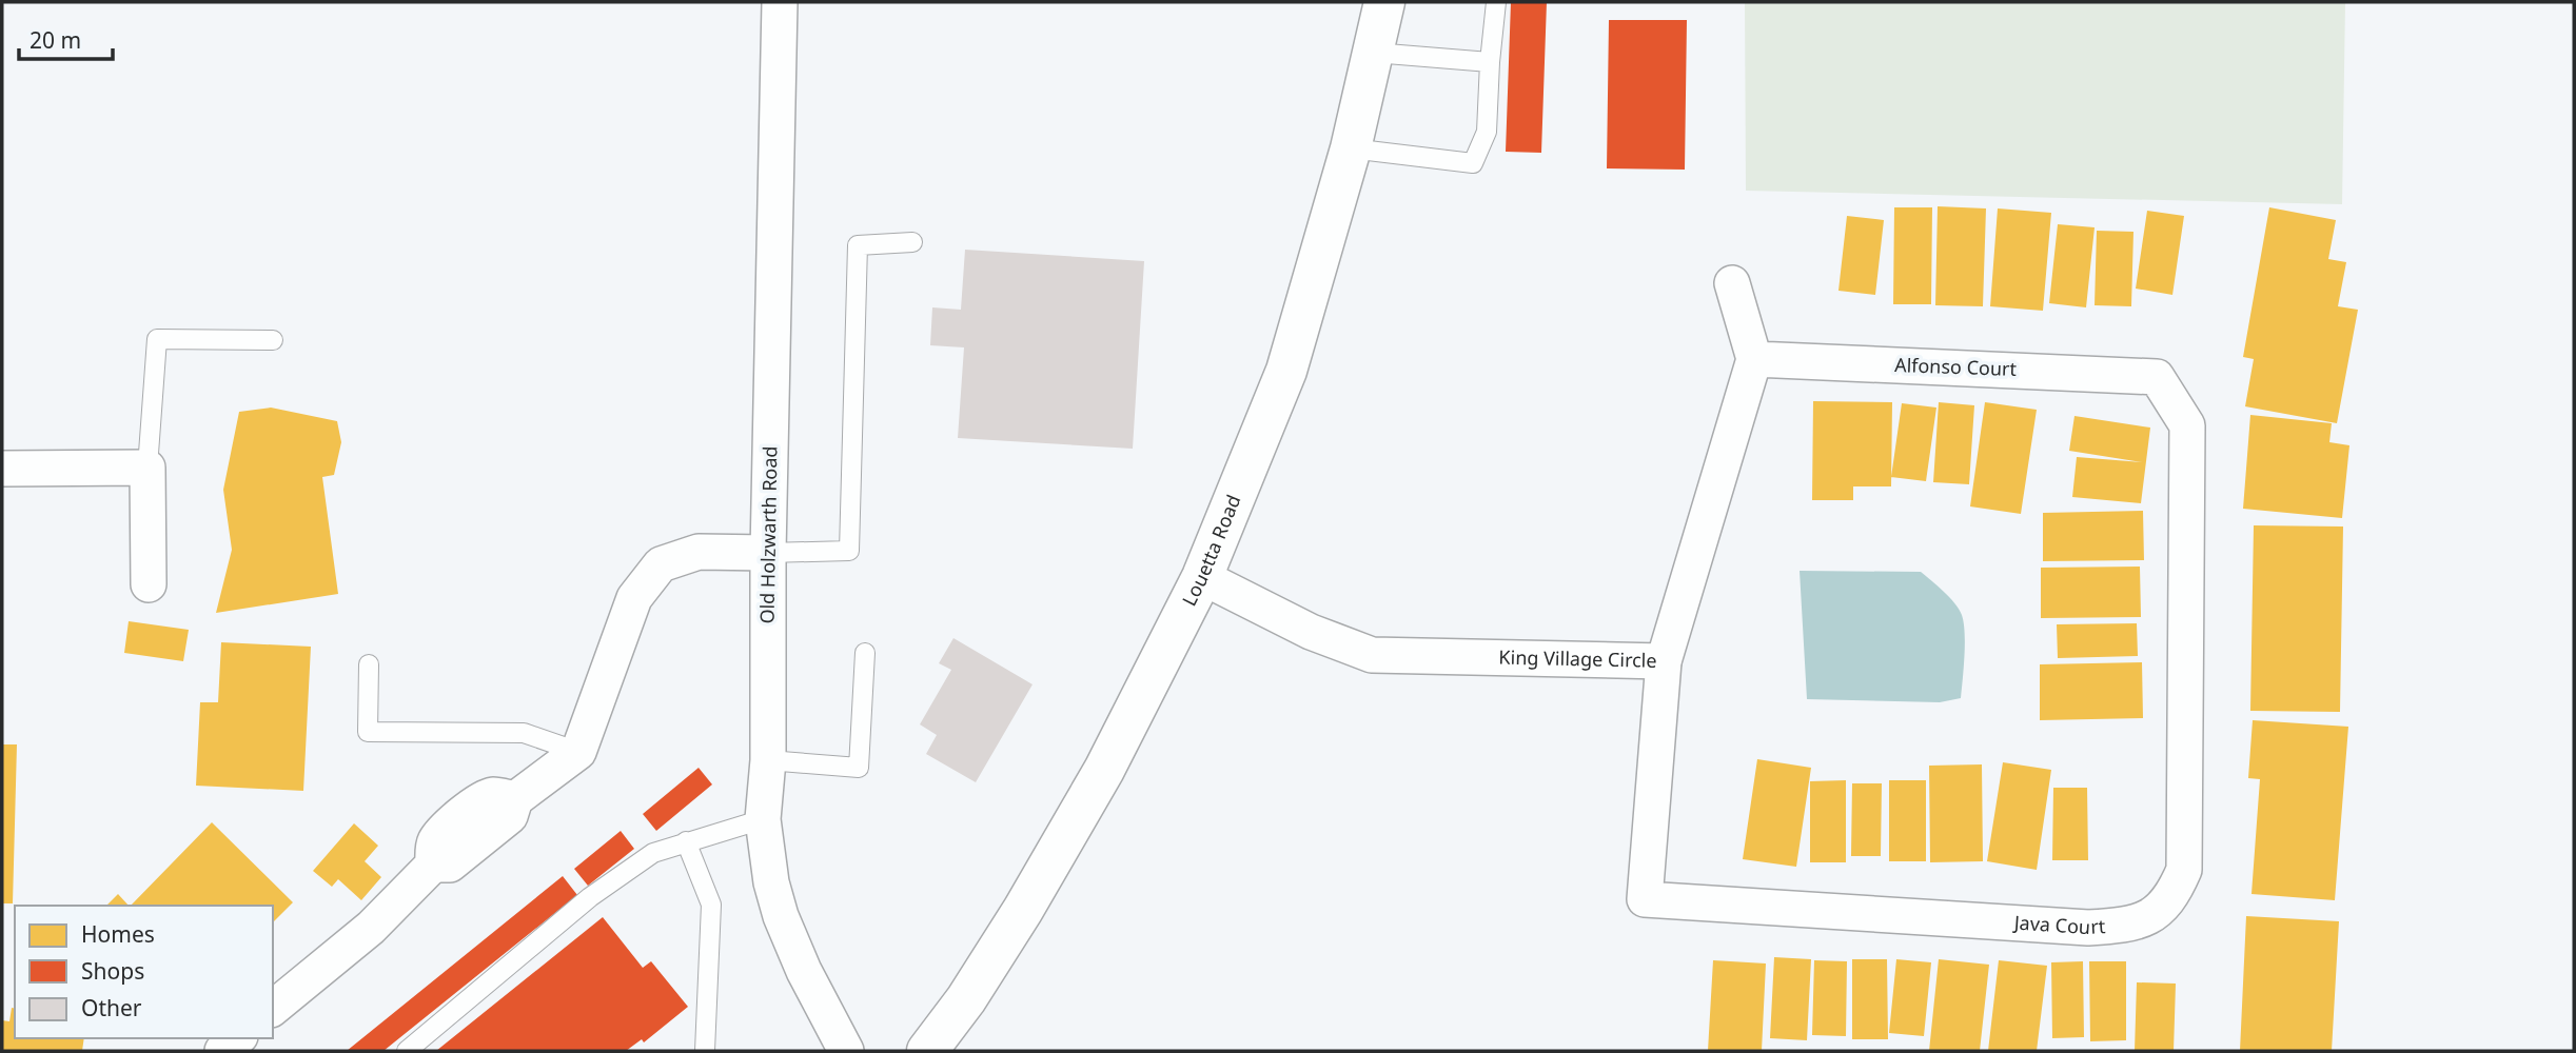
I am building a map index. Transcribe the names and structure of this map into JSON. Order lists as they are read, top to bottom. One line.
{"streets":{"main road":["Louetta Road"],"street":["Alfonso Court","Old Holzwarth Road","King Village Circle","Java Court"]},"crossings":[["Alfonso Court","King Village Circle"],["Alfonso Court","Java Court"],["Louetta Road","King Village Circle"],["King Village Circle","Java Court"]],"legend":["Homes","Shops","Other"],"scale_bar":"20 m"}
